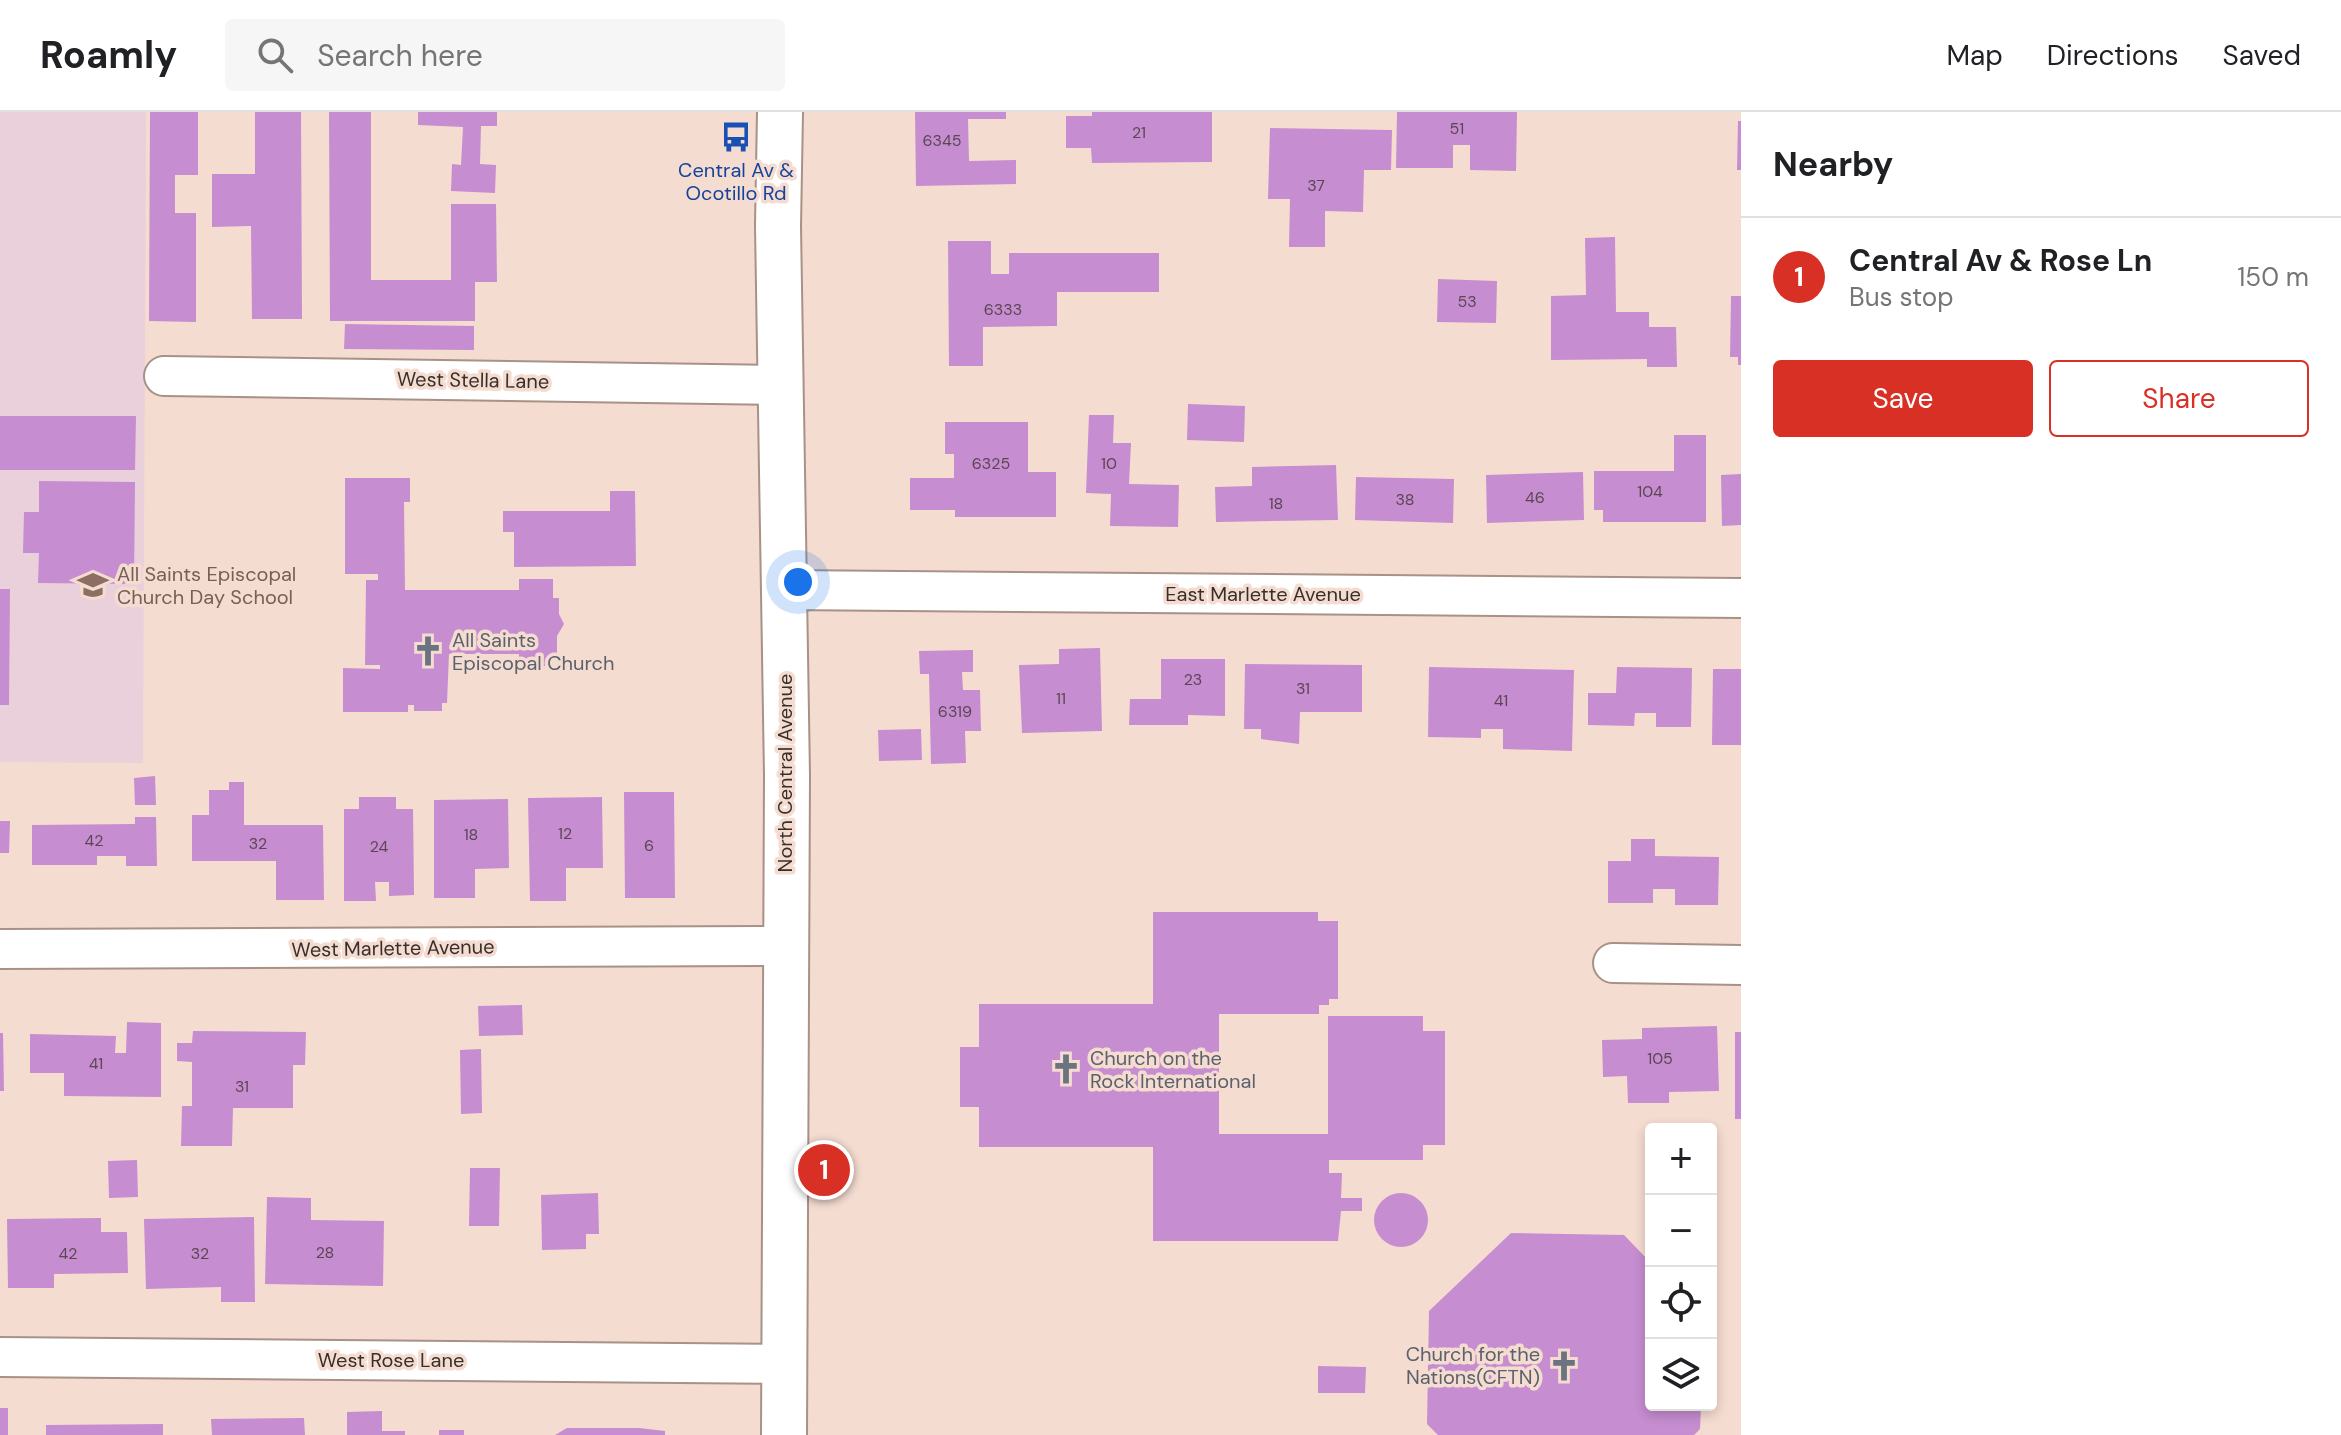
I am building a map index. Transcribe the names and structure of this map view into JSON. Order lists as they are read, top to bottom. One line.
{"streets":{"main road":["North Central Avenue"],"street":["West Stella Lane","East Marlette Avenue","West Marlette Avenue","West Rose Lane"]},"crossings":[["West Stella Lane","North Central Avenue"],["East Marlette Avenue","North Central Avenue"],["North Central Avenue","West Marlette Avenue"],["North Central Avenue","West Rose Lane"]],"places":{"bus stop":["Central Av & Ocotillo Rd"],"school or university":["All Saints Episcopal Church Day School"],"church":["All Saints Episcopal Church","Church on the Rock International","Church for the Nations(CFTN)"]},"house_numbers":["51","21","6345","37","53","6333","6325","10","104","46","38","18","23","31","11","41","6319","12","18","42","32","6","24","105","41","31","28","42","32"],"page":{"header":"Roamly","search":"Search here","nav":["Map","Directions","Saved"],"heading":"Nearby","list":[{"mark":"1","name":"Central Av & Rose Ln","note":"Bus stop","value":"150 m"}],"buttons":["Save","Share"],"map_buttons":["+","−"],"pins":"1"}}
